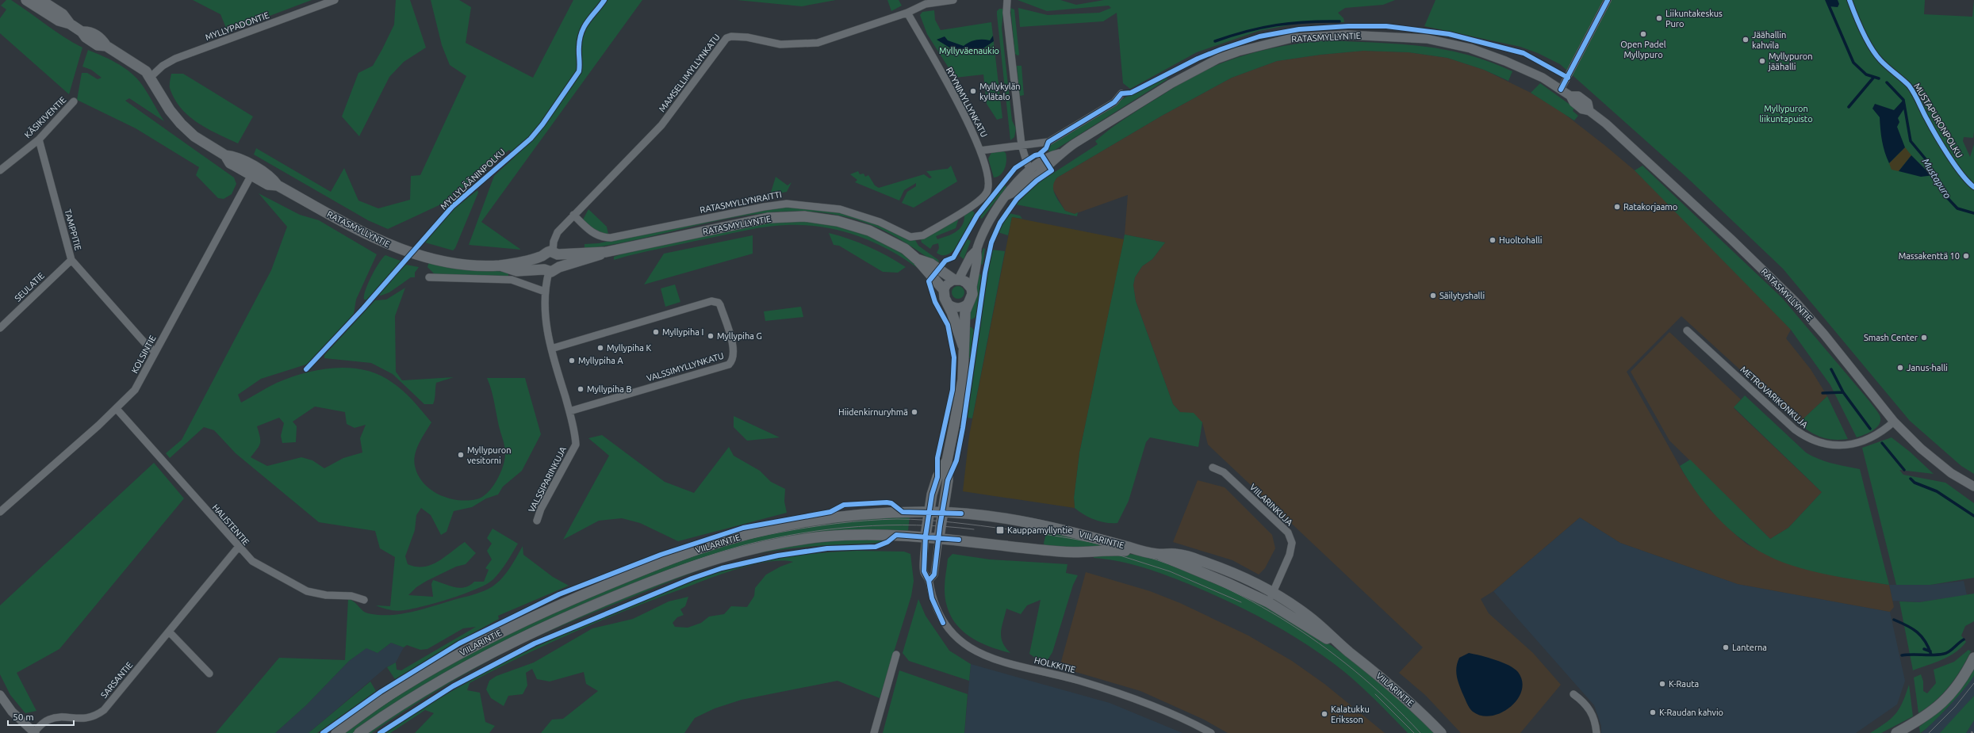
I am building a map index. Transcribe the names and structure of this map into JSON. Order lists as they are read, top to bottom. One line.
{"streets":{"main road":["RATASMYLLYNTIE","VIILARINTIE"],"street":["MYLLYPADONTIE","MAMSELLIMYLLYNKATU","RYYNIMYLLYNKATU","KÄSIKIVENTIE","RATASMYLLYNRAITTI","TAMPPITIE","SEULATIE","KOLSINTIE","VALSSIMYLLYNKATU","METROVARIKONKUJA","VALSSIPARINKUJA","VIILARINKUJA","HALISTENTIE","HOLKKITIE","SARSANTIE"],"cycle path":["MUSTAPURONPOLKU","MYLLYLÄÄNINPOLKU"]},"crossings":[["MYLLYPADONTIE","RATASMYLLYNTIE"],["RATASMYLLYNTIE","MAMSELLIMYLLYNKATU"],["RATASMYLLYNTIE","KOLSINTIE"],["RATASMYLLYNTIE","METROVARIKONKUJA"],["MAMSELLIMYLLYNKATU","RYYNIMYLLYNKATU"],["MAMSELLIMYLLYNKATU","RATASMYLLYNRAITTI"],["RYYNIMYLLYNKATU","RATASMYLLYNRAITTI"],["KÄSIKIVENTIE","TAMPPITIE"],["TAMPPITIE","SEULATIE"],["TAMPPITIE","KOLSINTIE"],["KOLSINTIE","HALISTENTIE"],["VALSSIMYLLYNKATU","VALSSIPARINKUJA"],["VIILARINKUJA","VIILARINTIE"],["HALISTENTIE","SARSANTIE"],["VIILARINTIE","HOLKKITIE"]],"water":["Mustapuro"],"parks":["Myllyväenaukio","Myllypuron liikuntapuisto"],"places":{"other":["Liikuntakeskus Puro","Open Padel Myllypuro","Jäähallin kahvila","Myllypuron jäähalli","Myllykylän kylätalo","Ratakorjaamo","Huoltohalli","Massakenttä 10","Säilytyshalli","Myllypiha I","Myllypiha G","Smash Center","Myllypiha K","Myllypiha A","Janus-halli","Myllypiha B","Hiidenkirnuryhmä","Myllypuron vesitorni","Lanterna","K-Rauta","K-Raudan kahvio","Kalatukku Eriksson"],"transit":["Kauppamyllyntie"]},"scale_bar":"50 m"}
